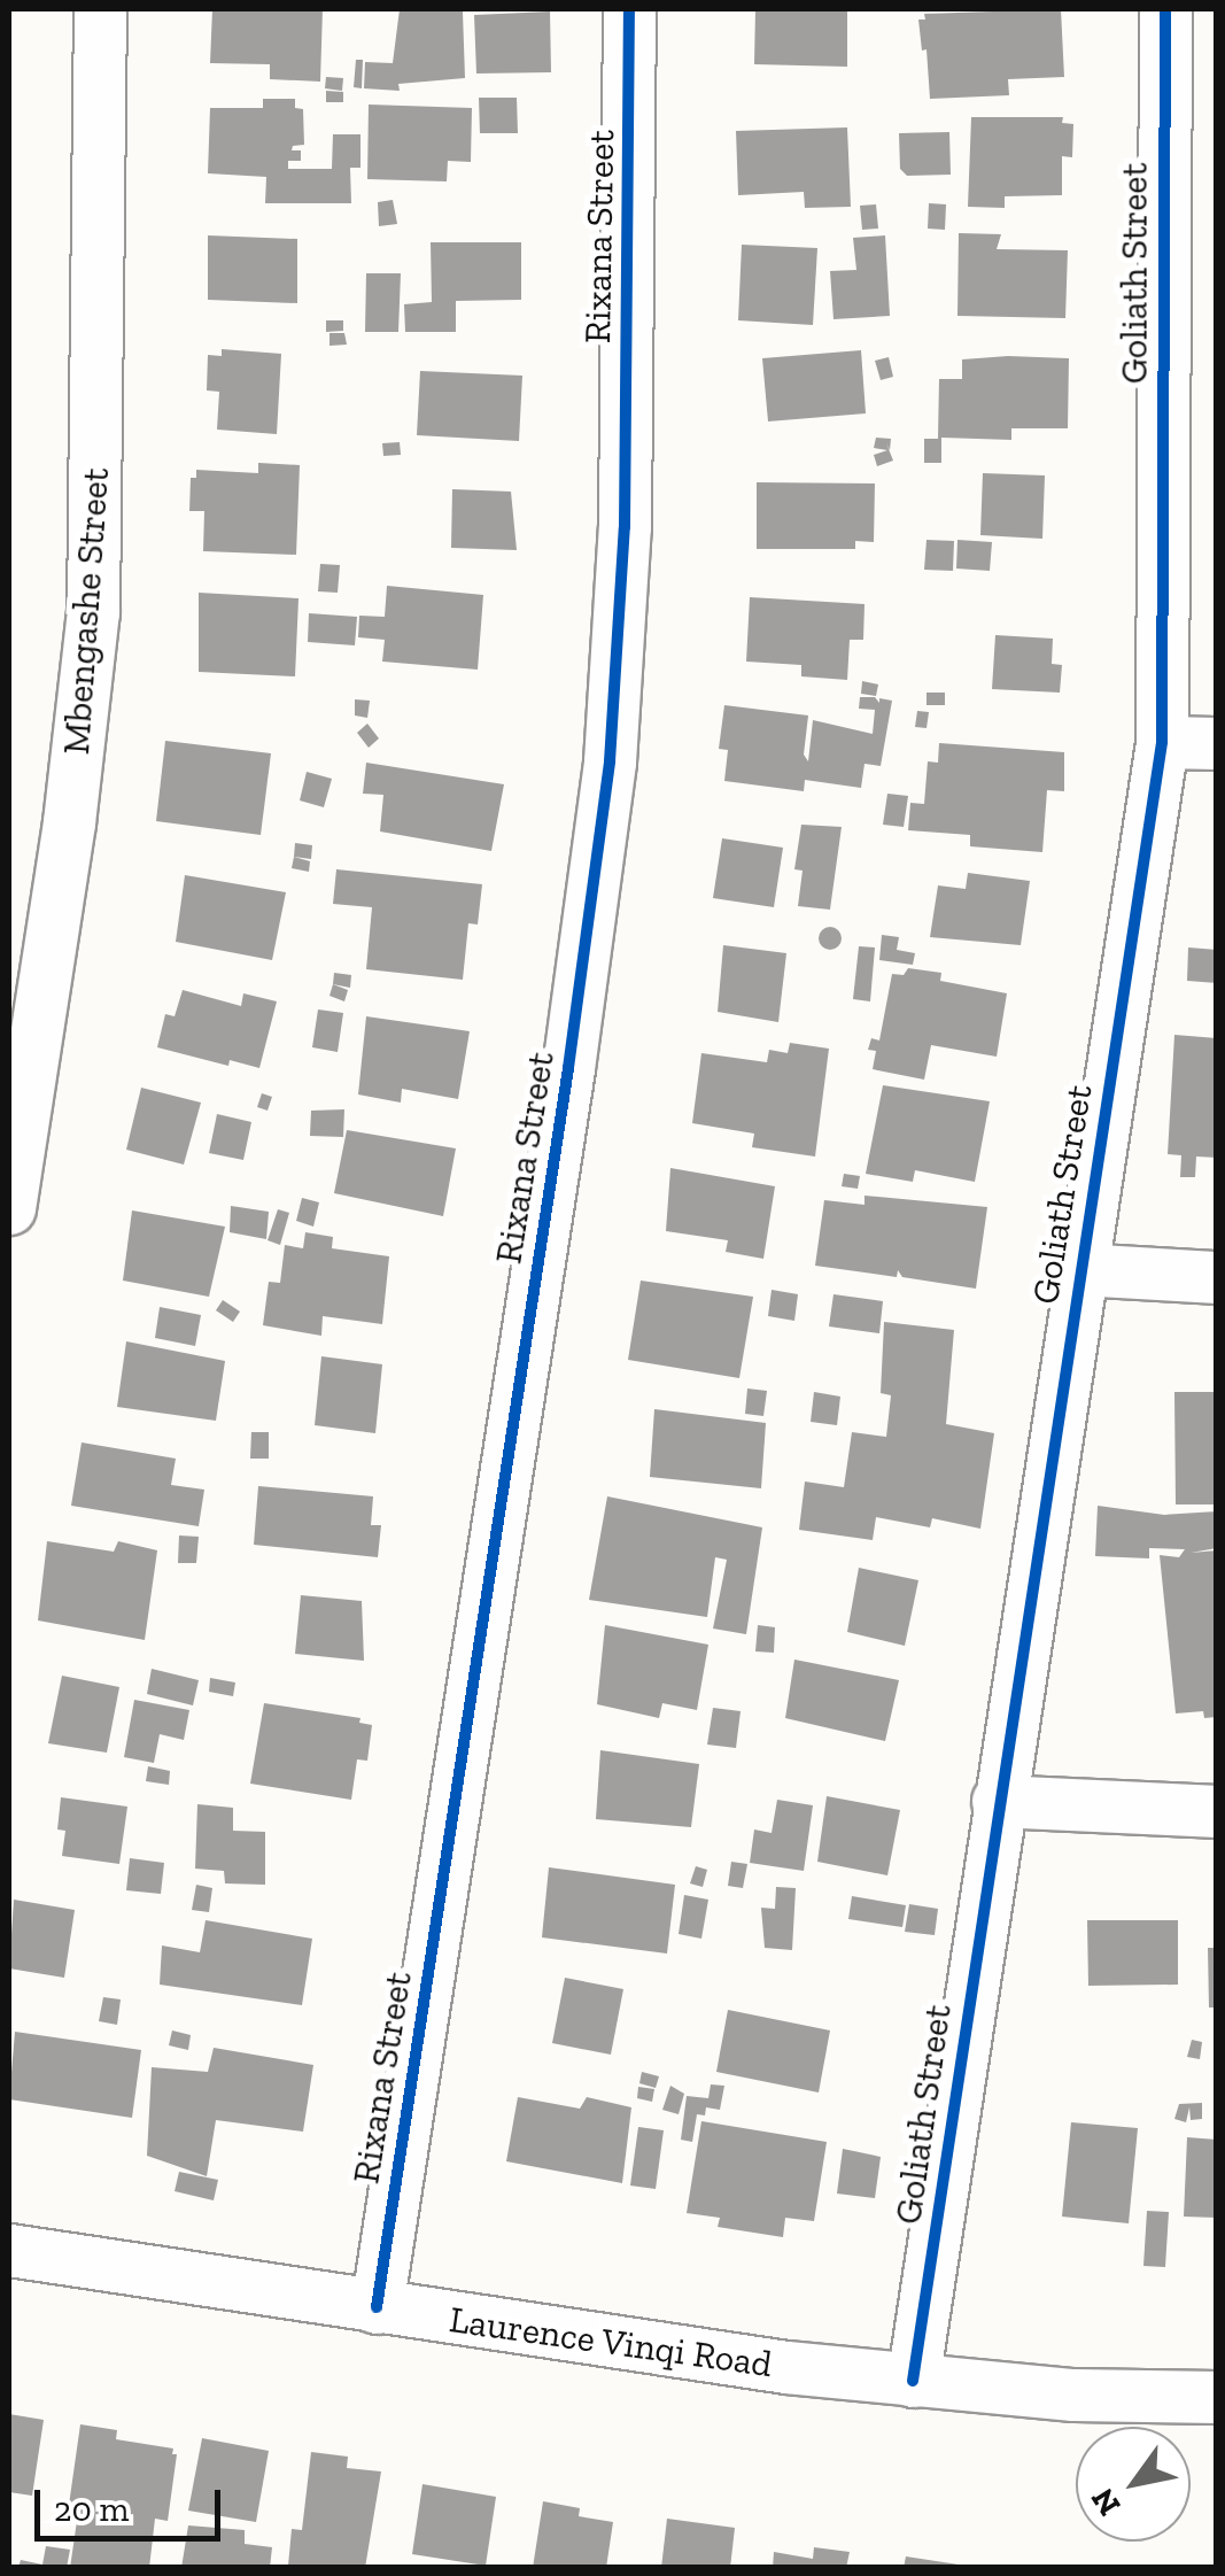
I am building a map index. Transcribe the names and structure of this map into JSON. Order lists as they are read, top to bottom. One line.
{"streets":{"street":["Rixana Street","Goliath Street","Mbengashe Street","Laurence Vinqi Road"]},"crossings":[["Rixana Street","Laurence Vinqi Road"],["Goliath Street","Laurence Vinqi Road"]],"scale_bar":"20 m","north":"bottom left"}
